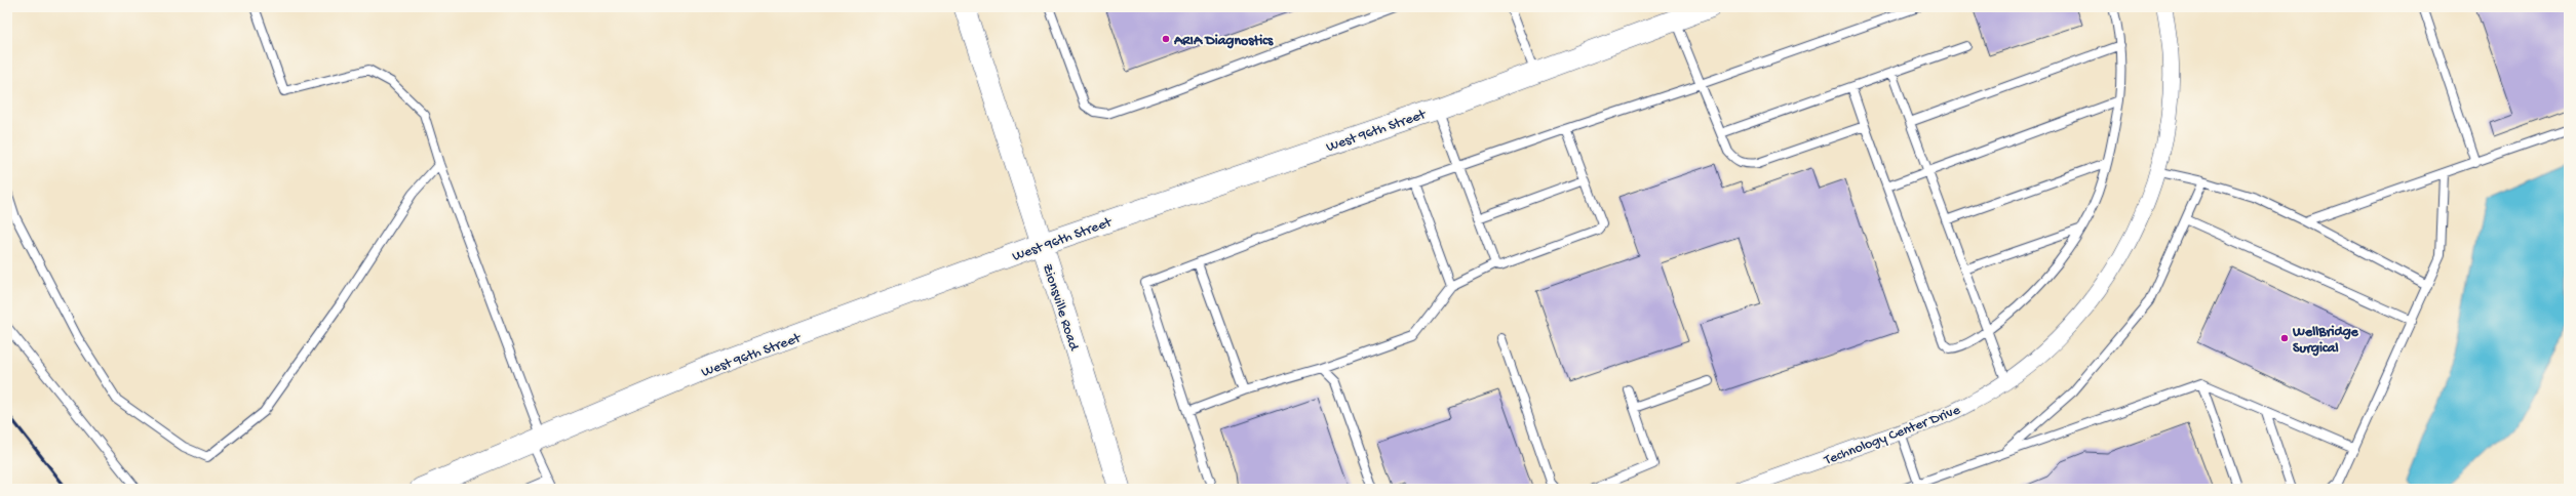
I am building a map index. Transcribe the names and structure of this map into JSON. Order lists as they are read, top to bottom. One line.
{"streets":{"main road":["West 96th Street","Zionsville Road"],"street":["Technology Center Drive"]},"crossings":[["West 96th Street","Zionsville Road"]],"places":["ARIA Diagnostics","WellBridge Surgical"]}
